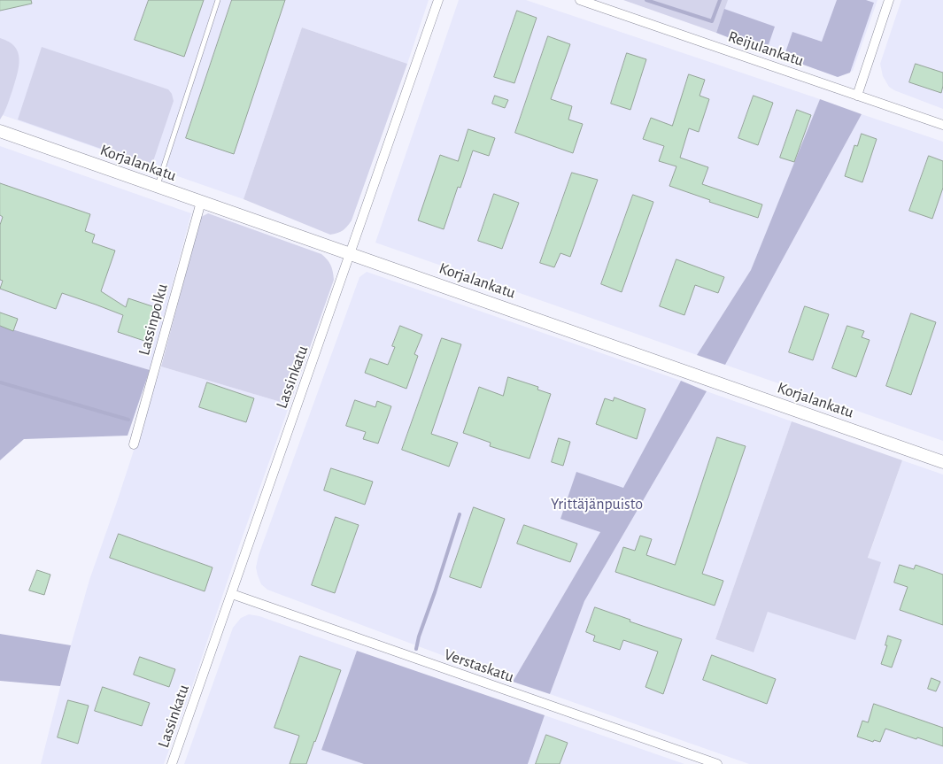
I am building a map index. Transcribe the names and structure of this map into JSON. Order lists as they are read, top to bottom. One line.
{"streets":{"street":["Reijulankatu","Korjalankatu","Lassinpolku","Lassinkatu","Verstaskatu"]},"crossings":[["Korjalankatu","Lassinpolku"],["Korjalankatu","Lassinkatu"],["Lassinkatu","Verstaskatu"]],"parks":["Yrittäjänpuisto"]}
